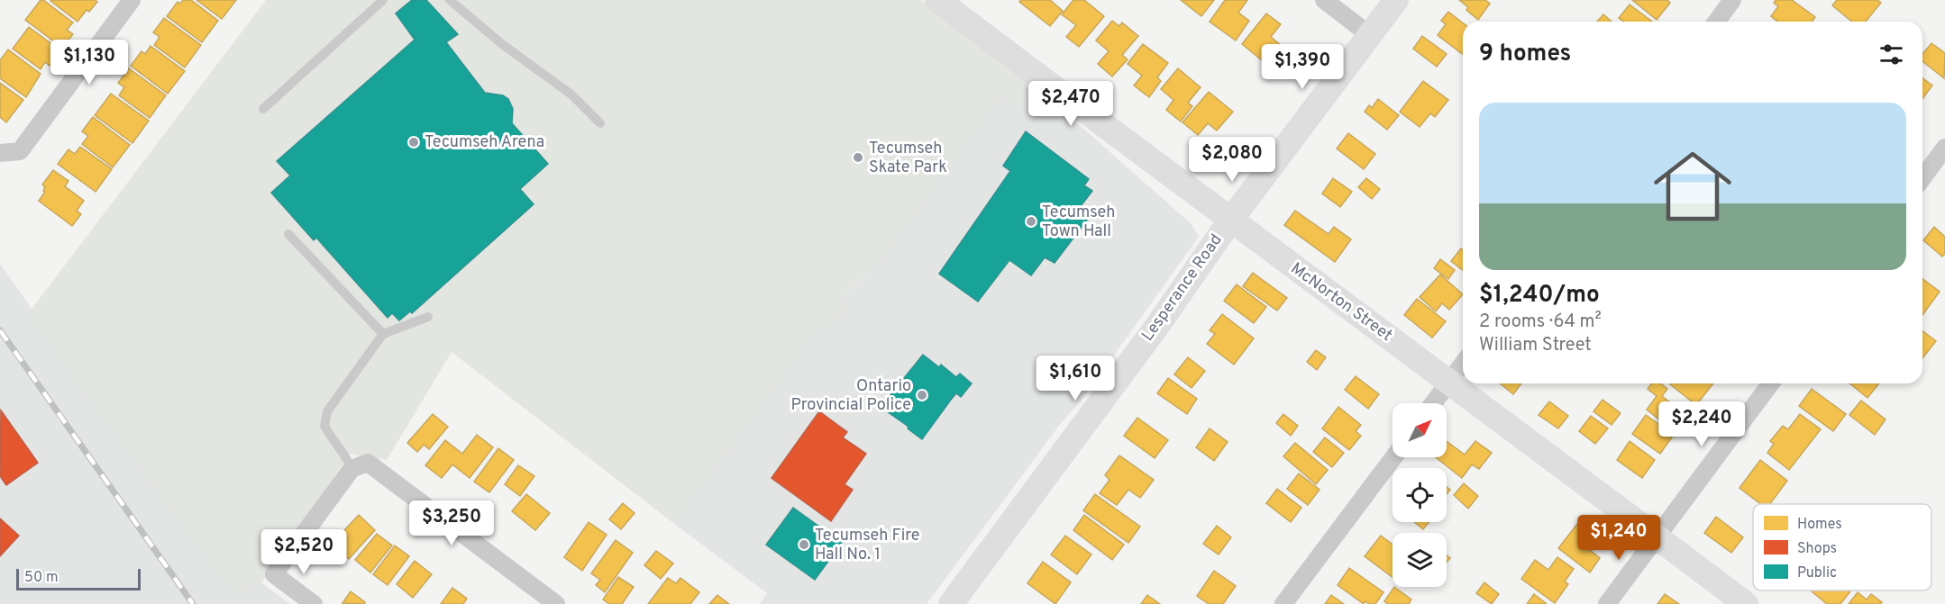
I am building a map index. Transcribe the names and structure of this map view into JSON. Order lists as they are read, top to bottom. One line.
{"streets":{"street":["Lesperance Road","McNorton Street"]},"crossings":[["Lesperance Road","McNorton Street"]],"places":["Tecumseh Arena","Tecumseh Skate Park","Tecumseh Town Hall","Ontario Provincial Police","Tecumseh Fire Hall No. 1"],"legend":["Homes","Shops","Public"],"scale_bar":"50 m","north":"top right","page":{"heading":"9 homes","price":["$1,130","$1,390","$2,470","$2,080","$1,610","$2,240","$3,250","$1,240","$2,520"],"list":[{"name":"$1,240/mo","note":"2 rooms · 64 m² · William Street"}],"scale":"50 m"}}
